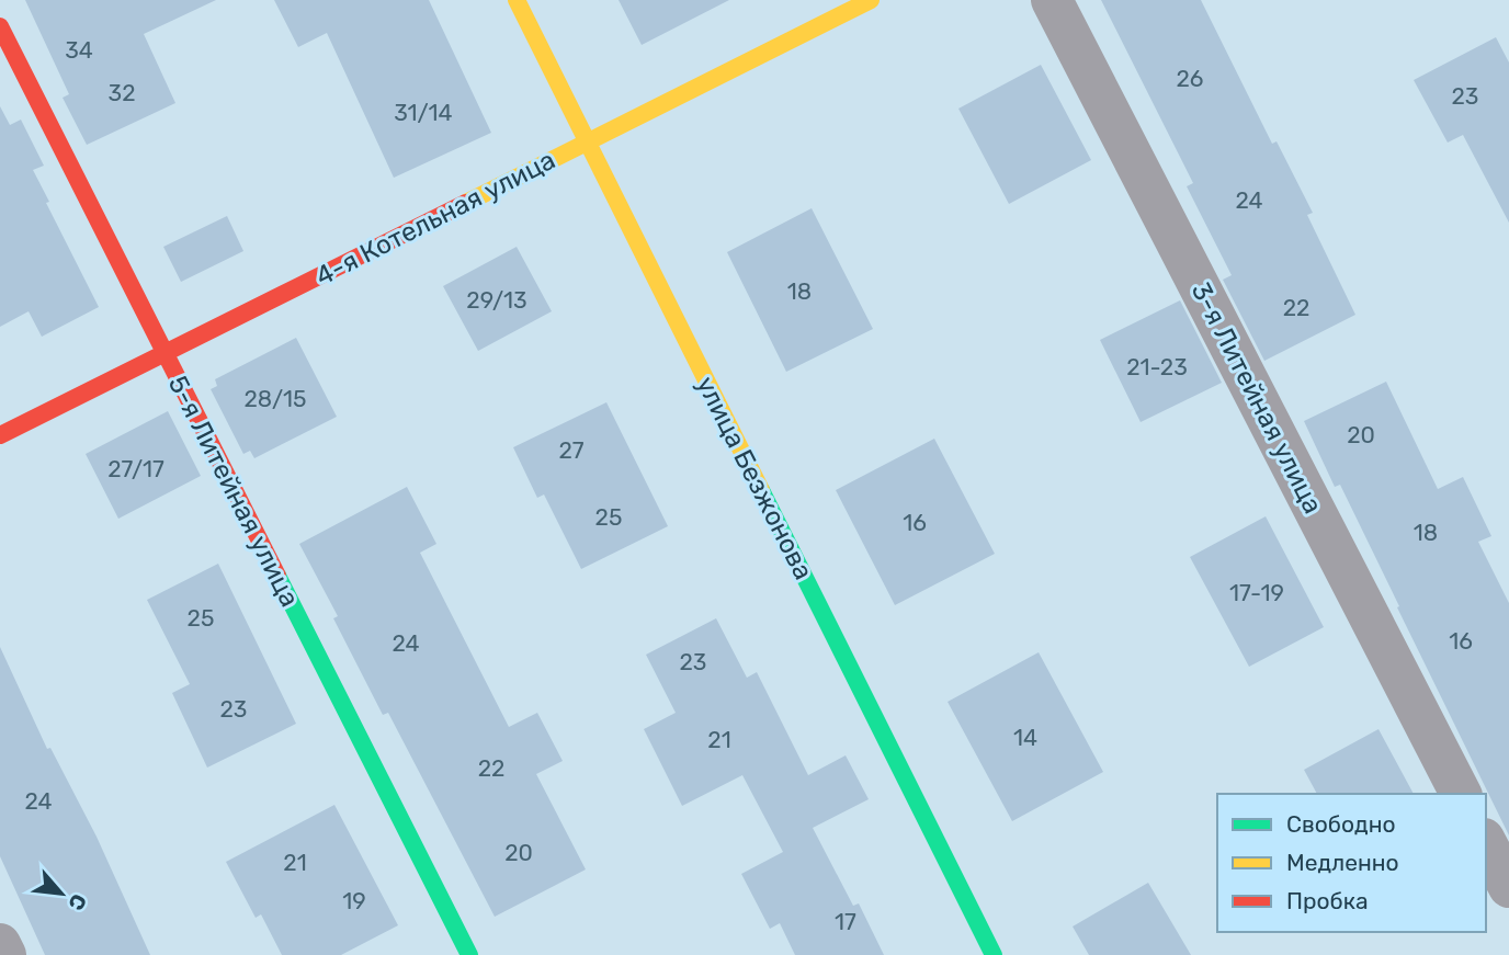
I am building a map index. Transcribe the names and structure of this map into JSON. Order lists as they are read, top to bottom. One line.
{"streets":{"street":["4-я Котельная улица","3-я Литейная улица","улица Безжонова","5-я Литейная улица"]},"crossings":[["4-я Котельная улица","улица Безжонова"],["4-я Котельная улица","5-я Литейная улица"]],"house_numbers":["34","26","32","23","31/14","24","18","29/13","22","21-23","28/15","20","27","27/17","25","16","18","17-19","25","16","24","23","23","14","21","22","24","20","21","19","17"],"legend":["Свободно","Медленно","Пробка"],"north":"bottom right"}
